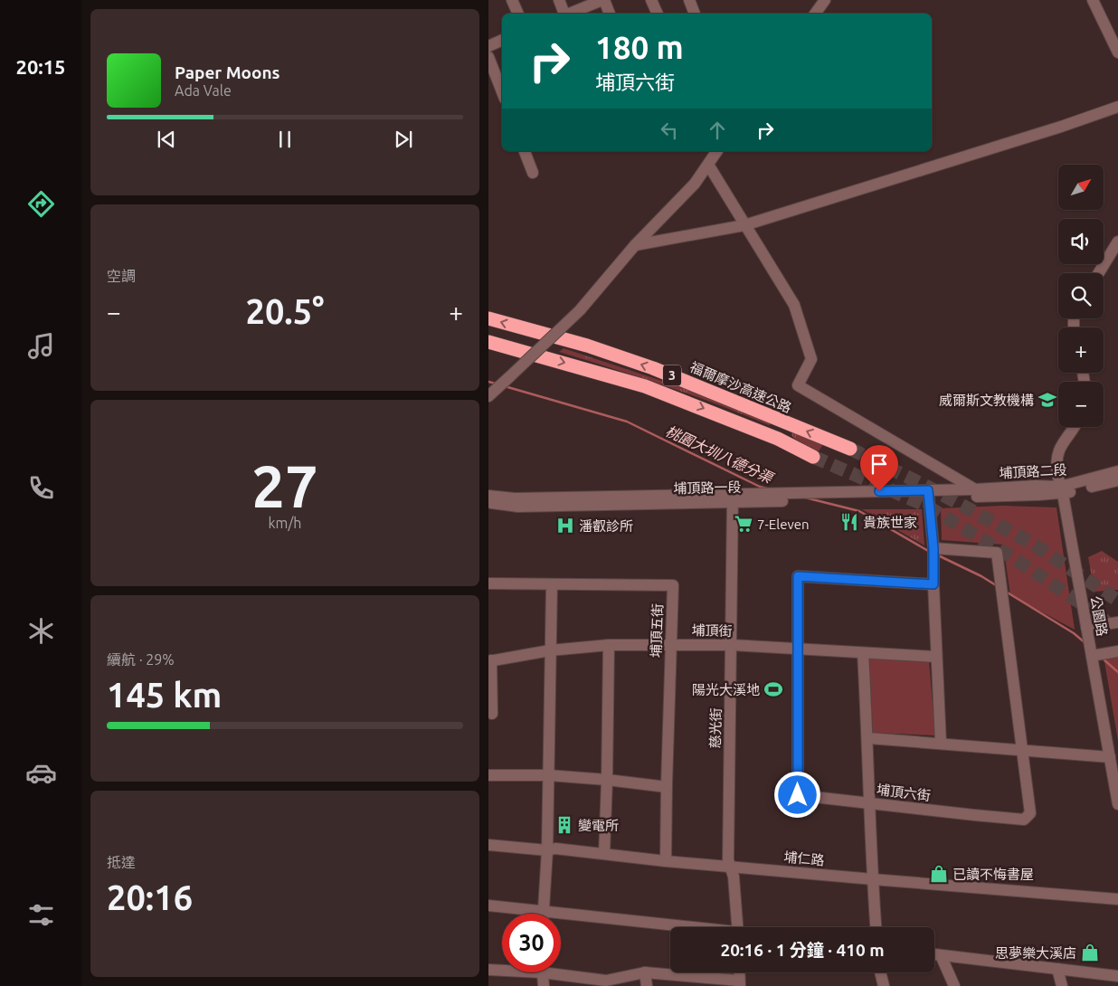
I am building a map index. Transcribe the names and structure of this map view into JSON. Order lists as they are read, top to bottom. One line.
{"streets":{"highway":["3","福爾摩沙高速公路"],"street":["埔頂路二段","埔頂路一段","公園路","埔頂五街","埔頂街","慈光街","埔頂六街","埔仁路"]},"crossings":[["埔頂路二段","埔頂路一段"],["埔頂路二段","公園路"],["埔頂路一段","慈光街"],["埔頂五街","埔頂街"],["埔頂五街","埔仁路"],["埔頂街","慈光街"],["埔頂街","埔頂六街"],["慈光街","埔仁路"]],"water":["桃園大圳八德分渠"],"places":{"school or university":["威爾斯文教機構"],"restaurant":["貴族世家"],"supermarket":["7-Eleven"],"hospital":["潘叡診所"],"sports":["陽光大溪地"],"building":["變電所"],"shop":["已讀不悔書屋","思夢樂大溪店"]},"north":"top right","page":{"tabs":"20:15","turn":["180 m","埔頂六街"],"song":["Paper Moons","Ada Vale"],"map_buttons":["+","−"],"tile":["空調",["27","km/h"],["續航 · 29%","145 km"],["抵達","20:16"]],"heat":["−","20.5°","+"],"limit":"30","trip":"20:16 · 1 分鐘 · 410 m"}}
